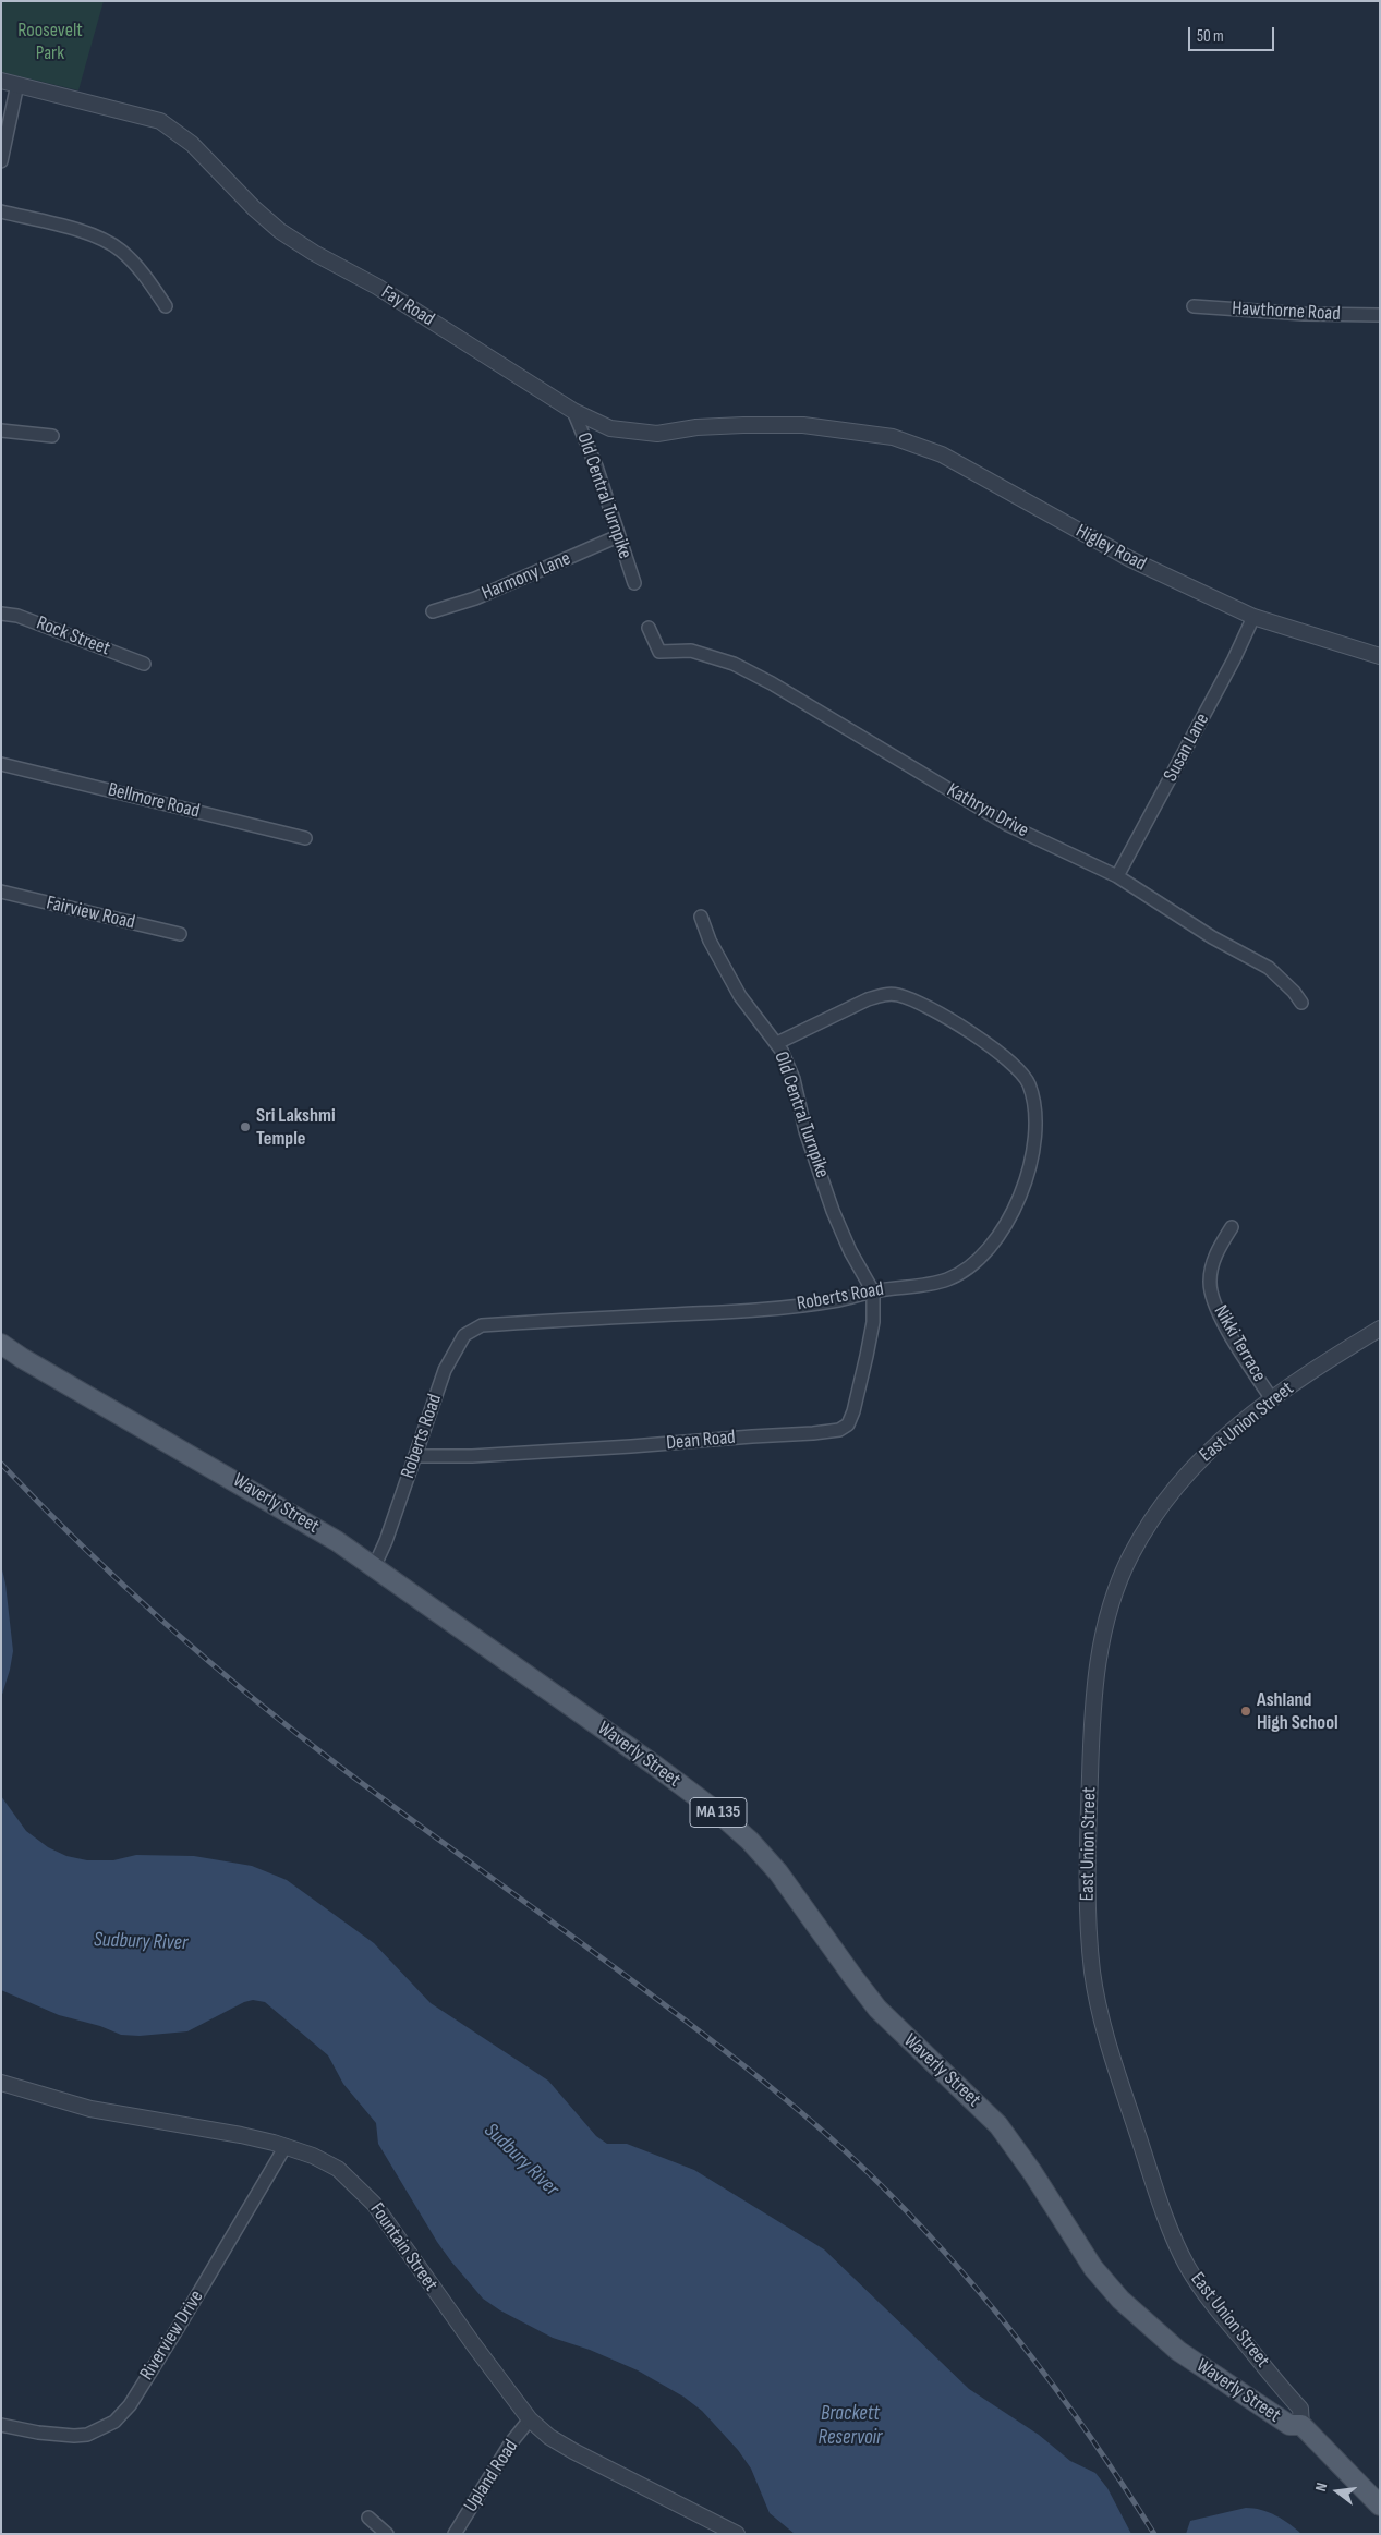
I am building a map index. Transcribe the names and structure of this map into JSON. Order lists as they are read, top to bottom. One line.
{"streets":{"main road":["Waverly Street","MA 135"],"street":["Fay Road","Hawthorne Road","Old Central Turnpike","Higley Road","Harmony Lane","Rock Street","Susan Lane","Bellmore Road","Kathryn Drive","Fairview Road","Roberts Road","Nikki Terrace","East Union Street","Dean Road","Fountain Street","Riverview Drive","Upland Road"]},"crossings":[["Fay Road","Old Central Turnpike"],["Fay Road","Higley Road"],["Old Central Turnpike","Harmony Lane"],["Old Central Turnpike","Roberts Road"],["Old Central Turnpike","Dean Road"],["Higley Road","Susan Lane"],["Susan Lane","Kathryn Drive"],["Roberts Road","Dean Road"],["Roberts Road","Waverly Street"],["Nikki Terrace","East Union Street"],["East Union Street","Waverly Street"],["East Union Street","MA 135"],["Waverly Street","MA 135"],["Fountain Street","Riverview Drive"],["Fountain Street","Upland Road"]],"water":["Sudbury River","Brackett Reservoir"],"parks":["Roosevelt Park"],"places":["Sri Lakshmi Temple","Ashland High School"],"scale_bar":"50 m","north":"left"}
